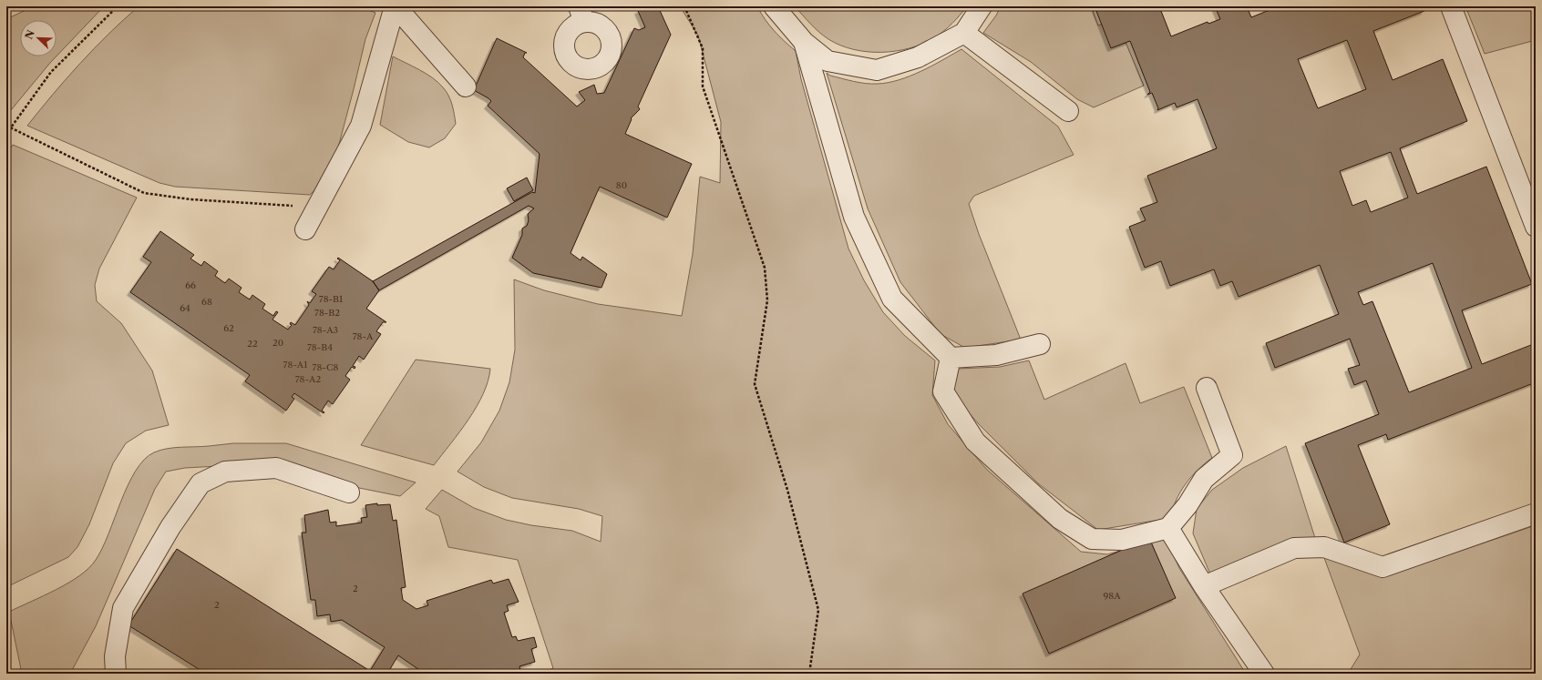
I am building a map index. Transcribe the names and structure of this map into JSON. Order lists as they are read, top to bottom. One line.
{"house_numbers":["80","66","78-B1","68","64","78-B2","62","78-A3","78-A","20","22","78-B4","78-A1","78-C8","78-A2","2","98A","2"],"north":"top left"}
